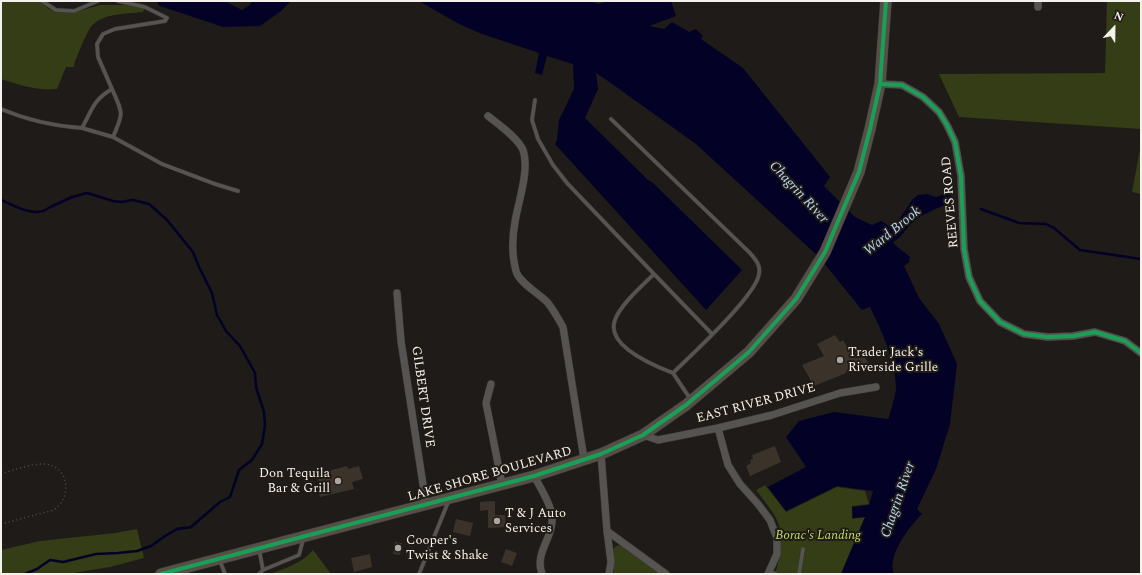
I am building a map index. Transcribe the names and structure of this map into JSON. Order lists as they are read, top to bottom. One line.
{"streets":{"main road":["LAKE SHORE BOULEVARD"],"street":["REEVES ROAD","GILBERT DRIVE","EAST RIVER DRIVE"]},"crossings":[["REEVES ROAD","LAKE SHORE BOULEVARD"],["GILBERT DRIVE","LAKE SHORE BOULEVARD"],["EAST RIVER DRIVE","LAKE SHORE BOULEVARD"]],"water":["Chagrin River","Ward Brook"],"parks":["Borac's Landing"],"places":["Trader Jack's Riverside Grille","Don Tequila Bar & Grill","T & J Auto Services","Cooper's Twist & Shake"],"north":"top"}
